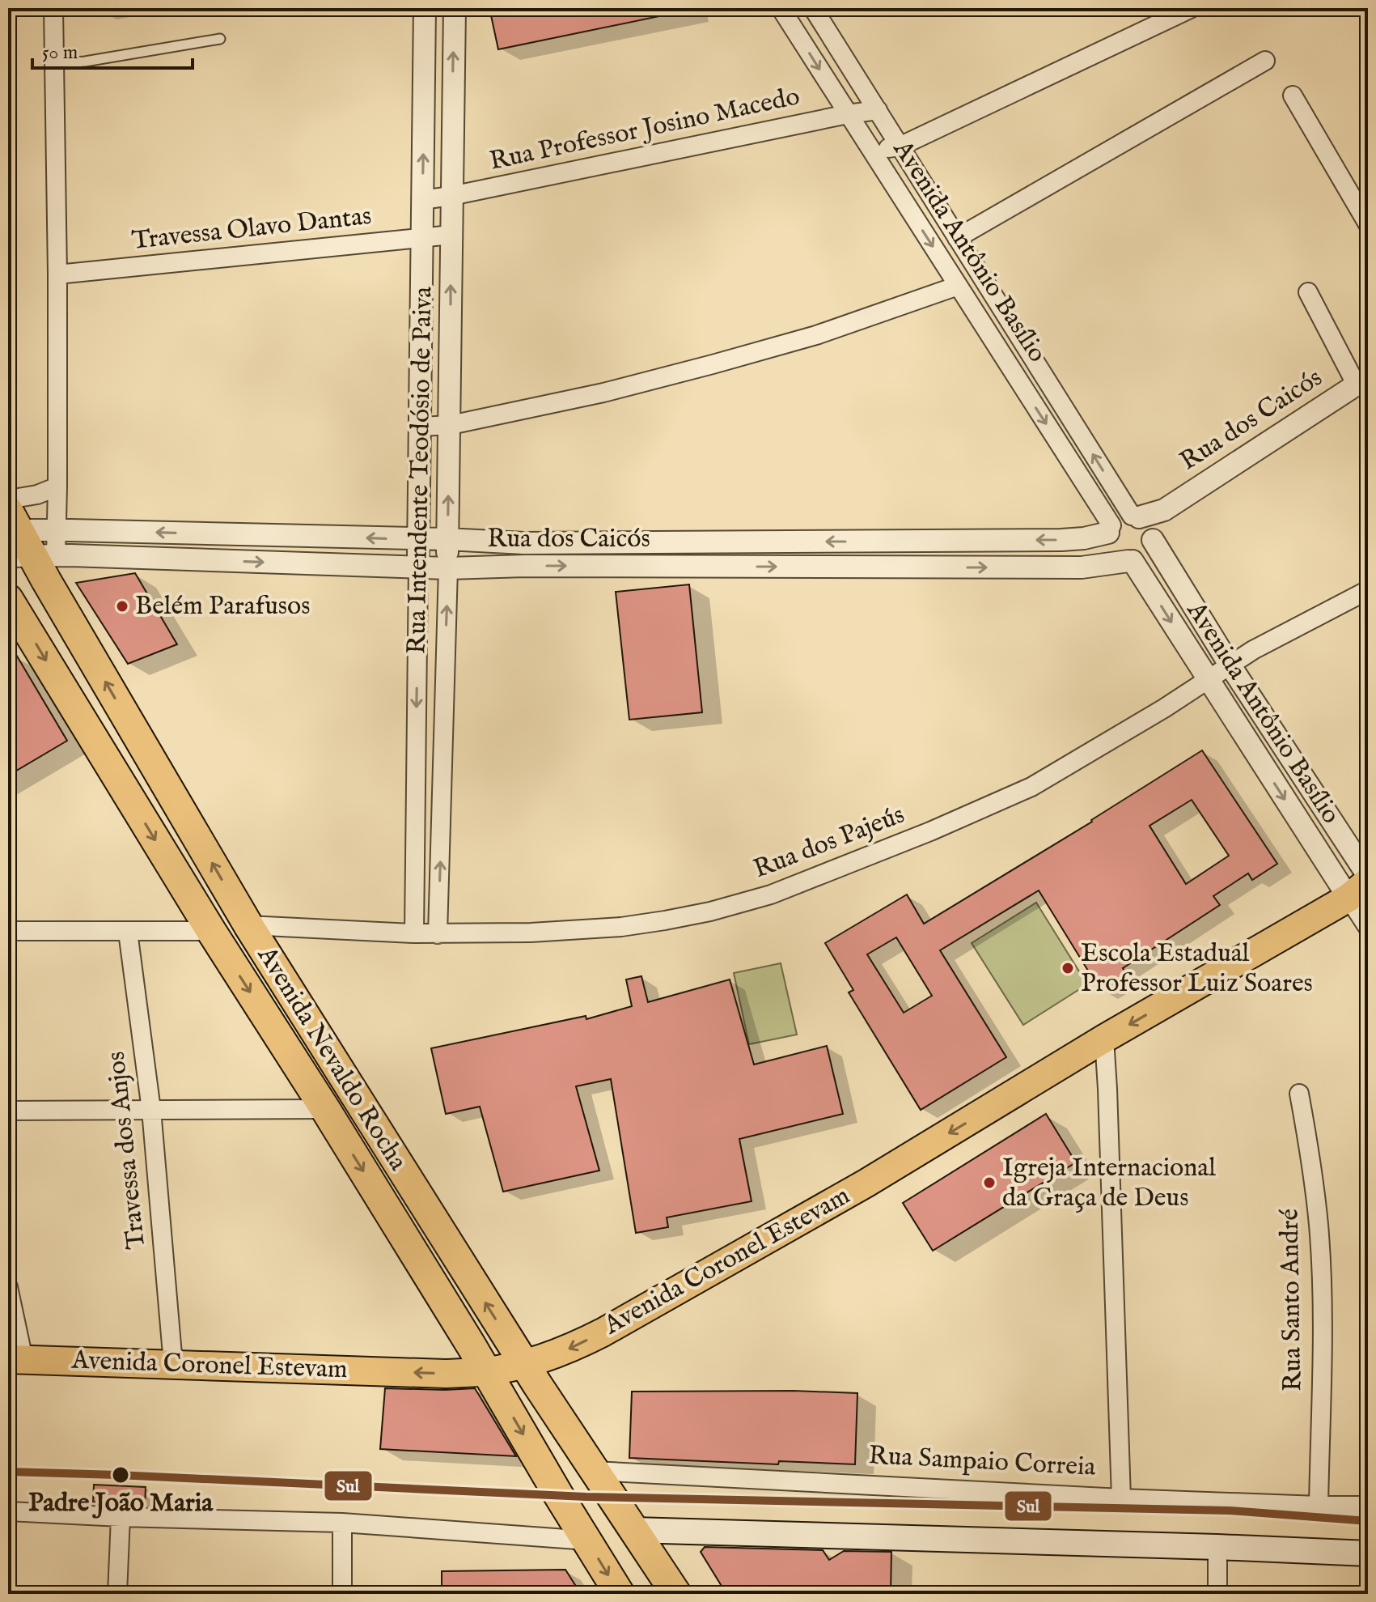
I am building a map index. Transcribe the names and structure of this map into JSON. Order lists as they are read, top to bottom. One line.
{"streets":{"highway":["Avenida Nevaldo Rocha"],"main road":["Avenida Coronel Estevam"],"street":["Rua Professor Josino Macedo","Travessa Olavo Dantas","Avenida Antônio Basílio","Rua dos Caicós","Rua Intendente Teodósio de Paiva","Rua dos Pajeús","Travessa dos Anjos","Rua Santo André","Rua Sampaio Correia"]},"crossings":[["Rua Professor Josino Macedo","Avenida Antônio Basílio"],["Rua Professor Josino Macedo","Rua Intendente Teodósio de Paiva"],["Travessa Olavo Dantas","Rua Intendente Teodósio de Paiva"],["Avenida Antônio Basílio","Rua dos Caicós"],["Avenida Antônio Basílio","Rua dos Pajeús"],["Avenida Antônio Basílio","Avenida Coronel Estevam"],["Rua dos Caicós","Rua Intendente Teodósio de Paiva"],["Rua dos Caicós","Avenida Nevaldo Rocha"],["Rua Intendente Teodósio de Paiva","Rua dos Pajeús"],["Rua dos Pajeús","Avenida Nevaldo Rocha"],["Avenida Nevaldo Rocha","Avenida Coronel Estevam"],["Avenida Nevaldo Rocha","Rua Sampaio Correia"],["Travessa dos Anjos","Avenida Coronel Estevam"],["Rua Santo André","Rua Sampaio Correia"]],"one_way":["Avenida Coronel Estevam"],"places":["Belém Parafusos","Escola Estadual Professor Luiz Soares","Igreja Internacional da Graça de Deus","Padre João Maria"],"lines":["transit line Sul"],"scale_bar":"50 m"}
